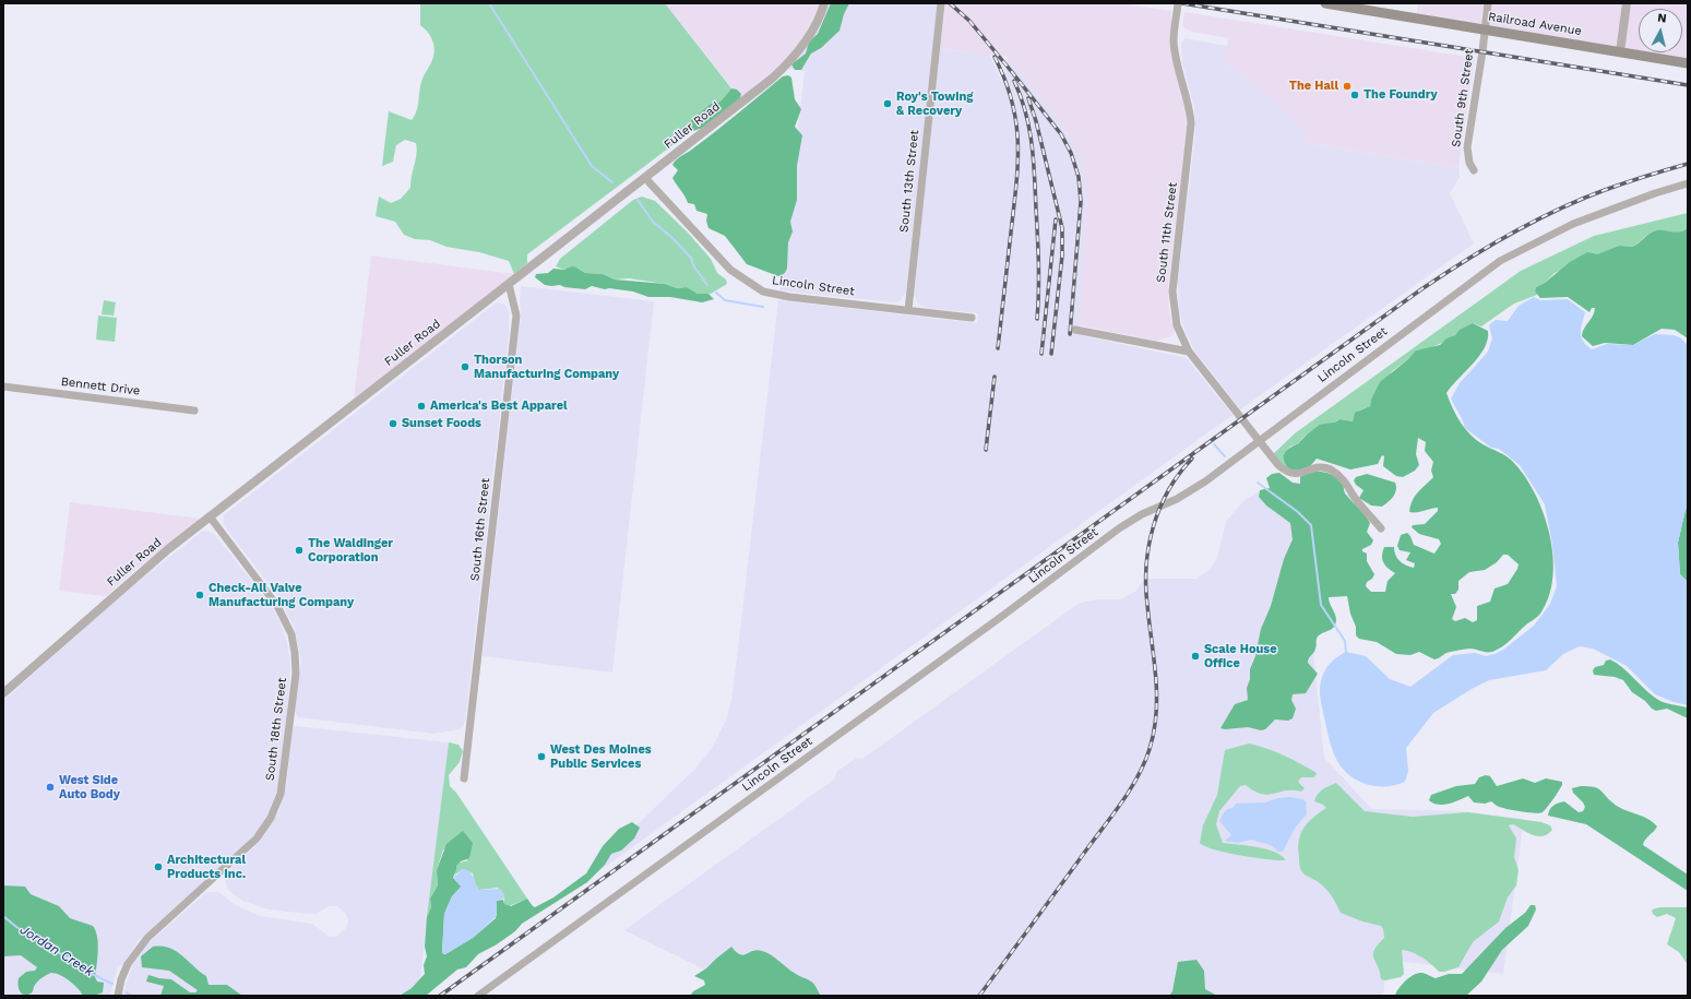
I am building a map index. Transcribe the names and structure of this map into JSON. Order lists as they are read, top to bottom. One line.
{"streets":{"main road":["Railroad Avenue"],"street":["South 9th Street","Fuller Road","South 13th Street","South 11th Street","Lincoln Street","Bennett Drive","South 16th Street","South 18th Street"]},"crossings":[["Railroad Avenue","South 9th Street"],["Fuller Road","Lincoln Street"],["Fuller Road","South 16th Street"],["Fuller Road","South 18th Street"],["South 13th Street","Lincoln Street"],["South 11th Street","Lincoln Street"]],"water":["Jordan Creek"],"places":["The Hall","The Foundry","Roy's Towing & Recovery","Thorson Manufacturing Company","America's Best Apparel","Sunset Foods","The Waldinger Corporation","Check-All Valve Manufacturing Company","Scale House Office","West Des Moines Public Services","West Side Auto Body","Architectural Products Inc."],"north":"top"}
